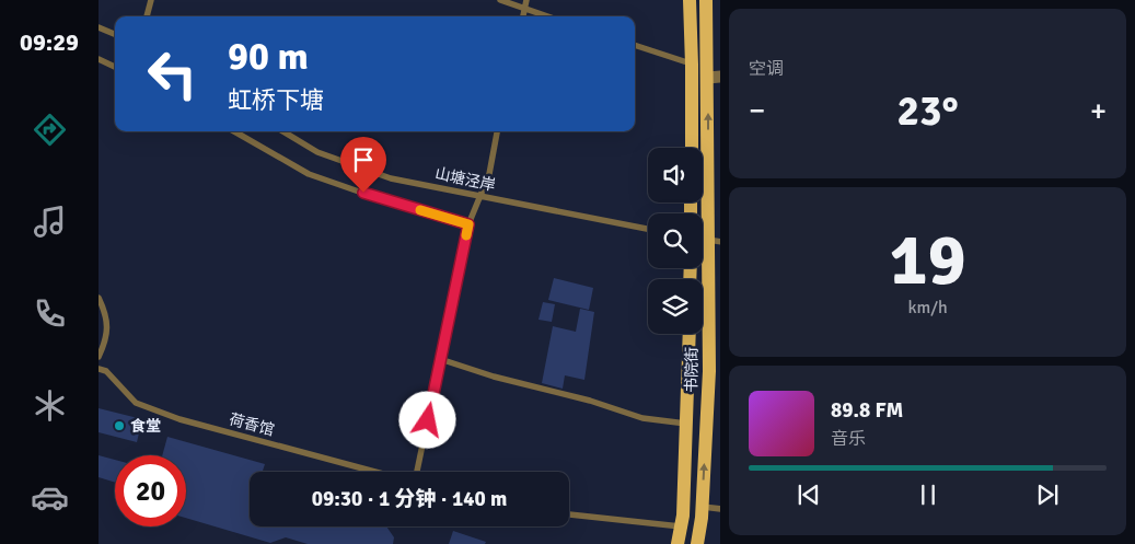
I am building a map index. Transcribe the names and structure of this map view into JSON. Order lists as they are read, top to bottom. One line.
{"streets":{"main road":["书院街"],"lane":["山塘泾岸","荷香馆"]},"places":["食堂"],"page":{"tabs":"09:29","tile":["空调",["19","km/h"]],"turn":["90 m","虹桥下塘"],"heat":["−","23°","+"],"song":["89.8 FM","音乐"],"limit":"20","trip":"09:30 · 1 分钟 · 140 m"}}
